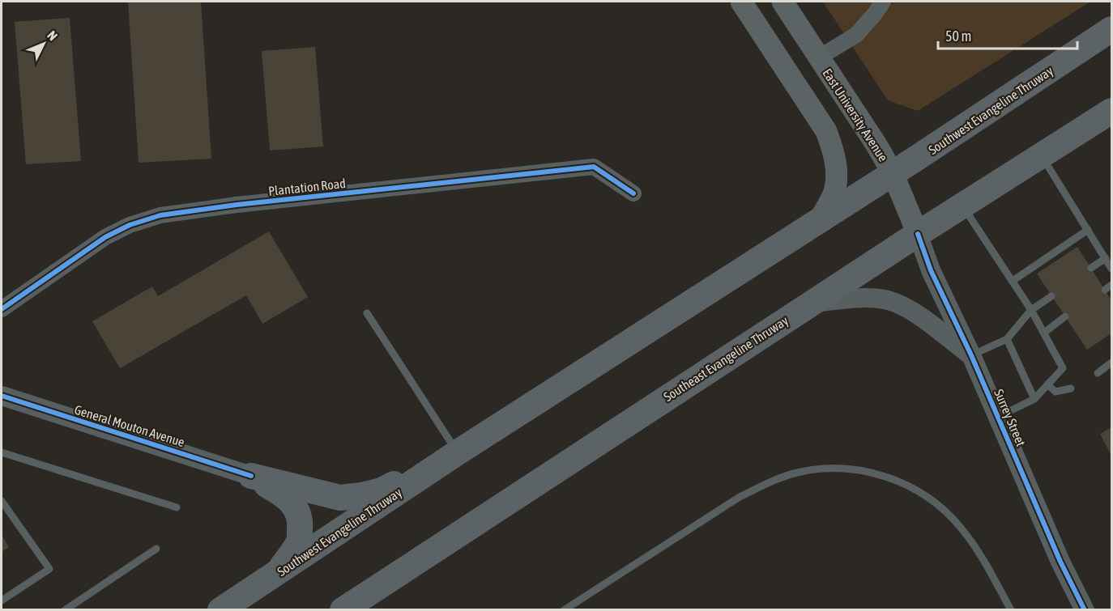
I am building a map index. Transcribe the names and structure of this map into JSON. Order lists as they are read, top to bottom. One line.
{"streets":{"highway":["Southwest Evangeline Thruway","Southeast Evangeline Thruway"],"main road":["East University Avenue"],"street":["Plantation Road","Surrey Street","General Mouton Avenue"]},"crossings":[["Southwest Evangeline Thruway","East University Avenue"],["East University Avenue","Southeast Evangeline Thruway"],["East University Avenue","Surrey Street"],["Southeast Evangeline Thruway","Surrey Street"]],"scale_bar":"50 m","north":"top right"}
